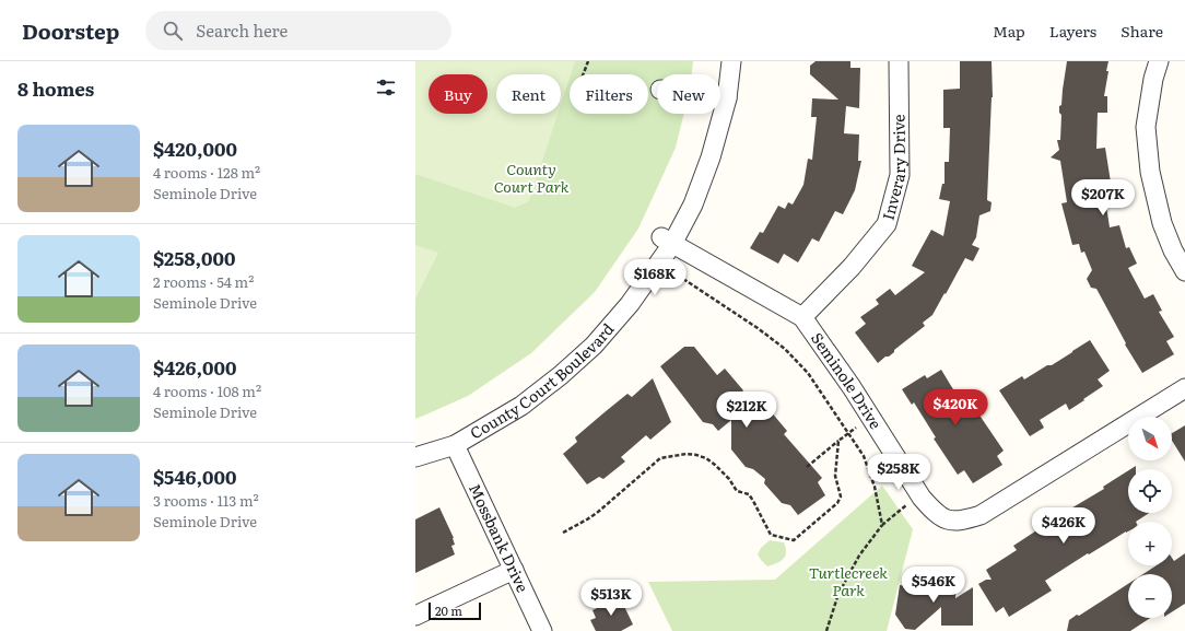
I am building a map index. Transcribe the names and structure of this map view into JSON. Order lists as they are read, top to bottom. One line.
{"streets":{"street":["Inverary Drive","County Court Boulevard","Seminole Drive","Mossbank Drive"]},"crossings":[["Inverary Drive","Seminole Drive"],["County Court Boulevard","Seminole Drive"],["County Court Boulevard","Mossbank Drive"]],"parks":["County Court Park","Turtlecreek Park"],"scale_bar":"20 m","north":"bottom right","page":{"header":"Doorstep","search":"Search here","nav":["Map","Layers","Share"],"heading":"8 homes","chip":["Buy","Rent","Filters","New"],"list":[{"name":"$420,000","note":"4 rooms · 128 m² · Seminole Drive"},{"name":"$258,000","note":"2 rooms · 54 m² · Seminole Drive"},{"name":"$426,000","note":"4 rooms · 108 m² · Seminole Drive"},{"name":"$546,000","note":"3 rooms · 113 m² · Seminole Drive"}],"price":["$207K","$168K","$420K","$212K","$258K","$426K","$546K","$513K"],"map_buttons":["+","−"],"scale":"20 m"}}
